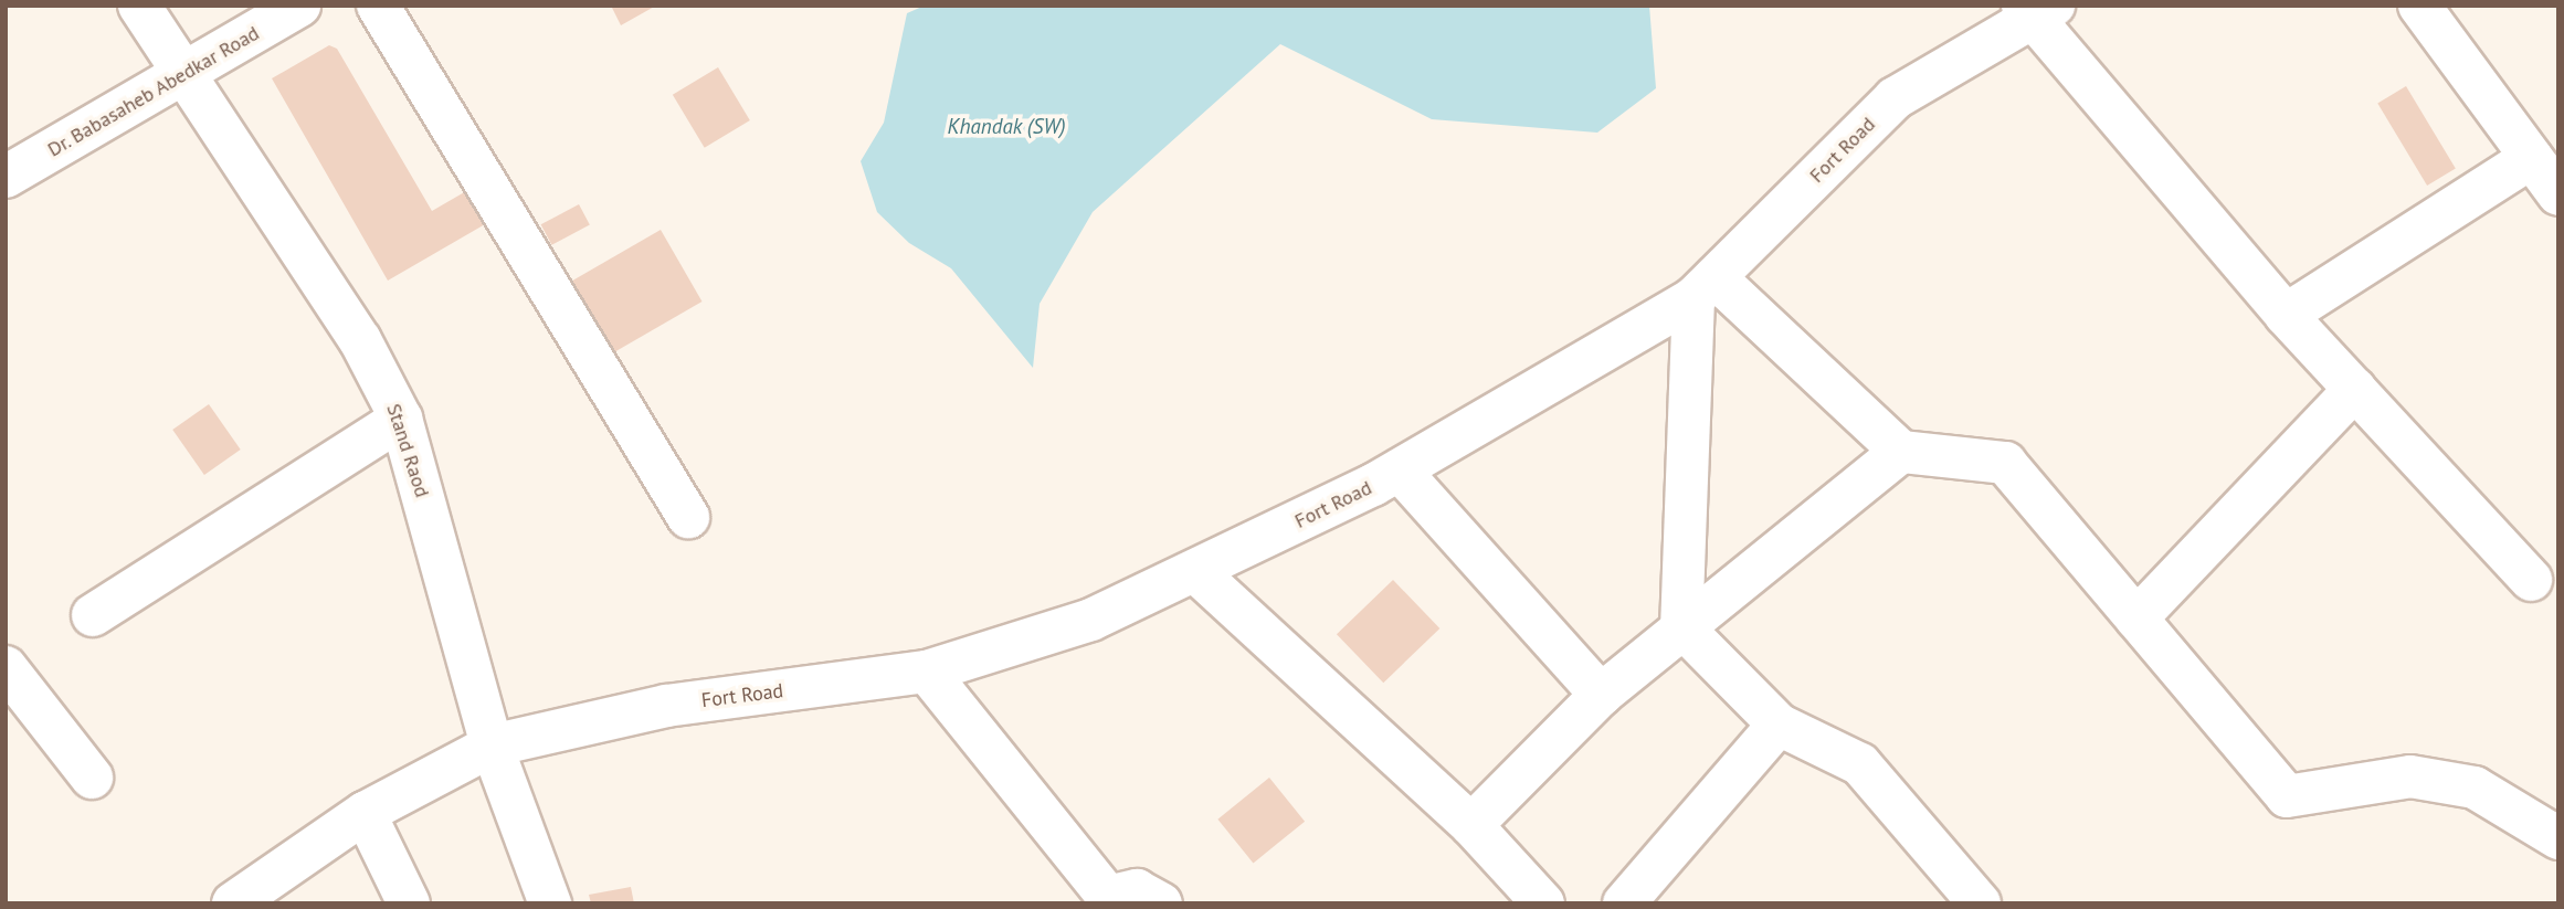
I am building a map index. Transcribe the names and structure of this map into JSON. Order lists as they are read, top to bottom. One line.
{"streets":{"street":["Dr. Babasaheb Abedkar Road","Fort Road","Stand Raod"]},"crossings":[["Dr. Babasaheb Abedkar Road","Stand Raod"],["Fort Road","Stand Raod"]],"water":["Khandak (SW)"]}
